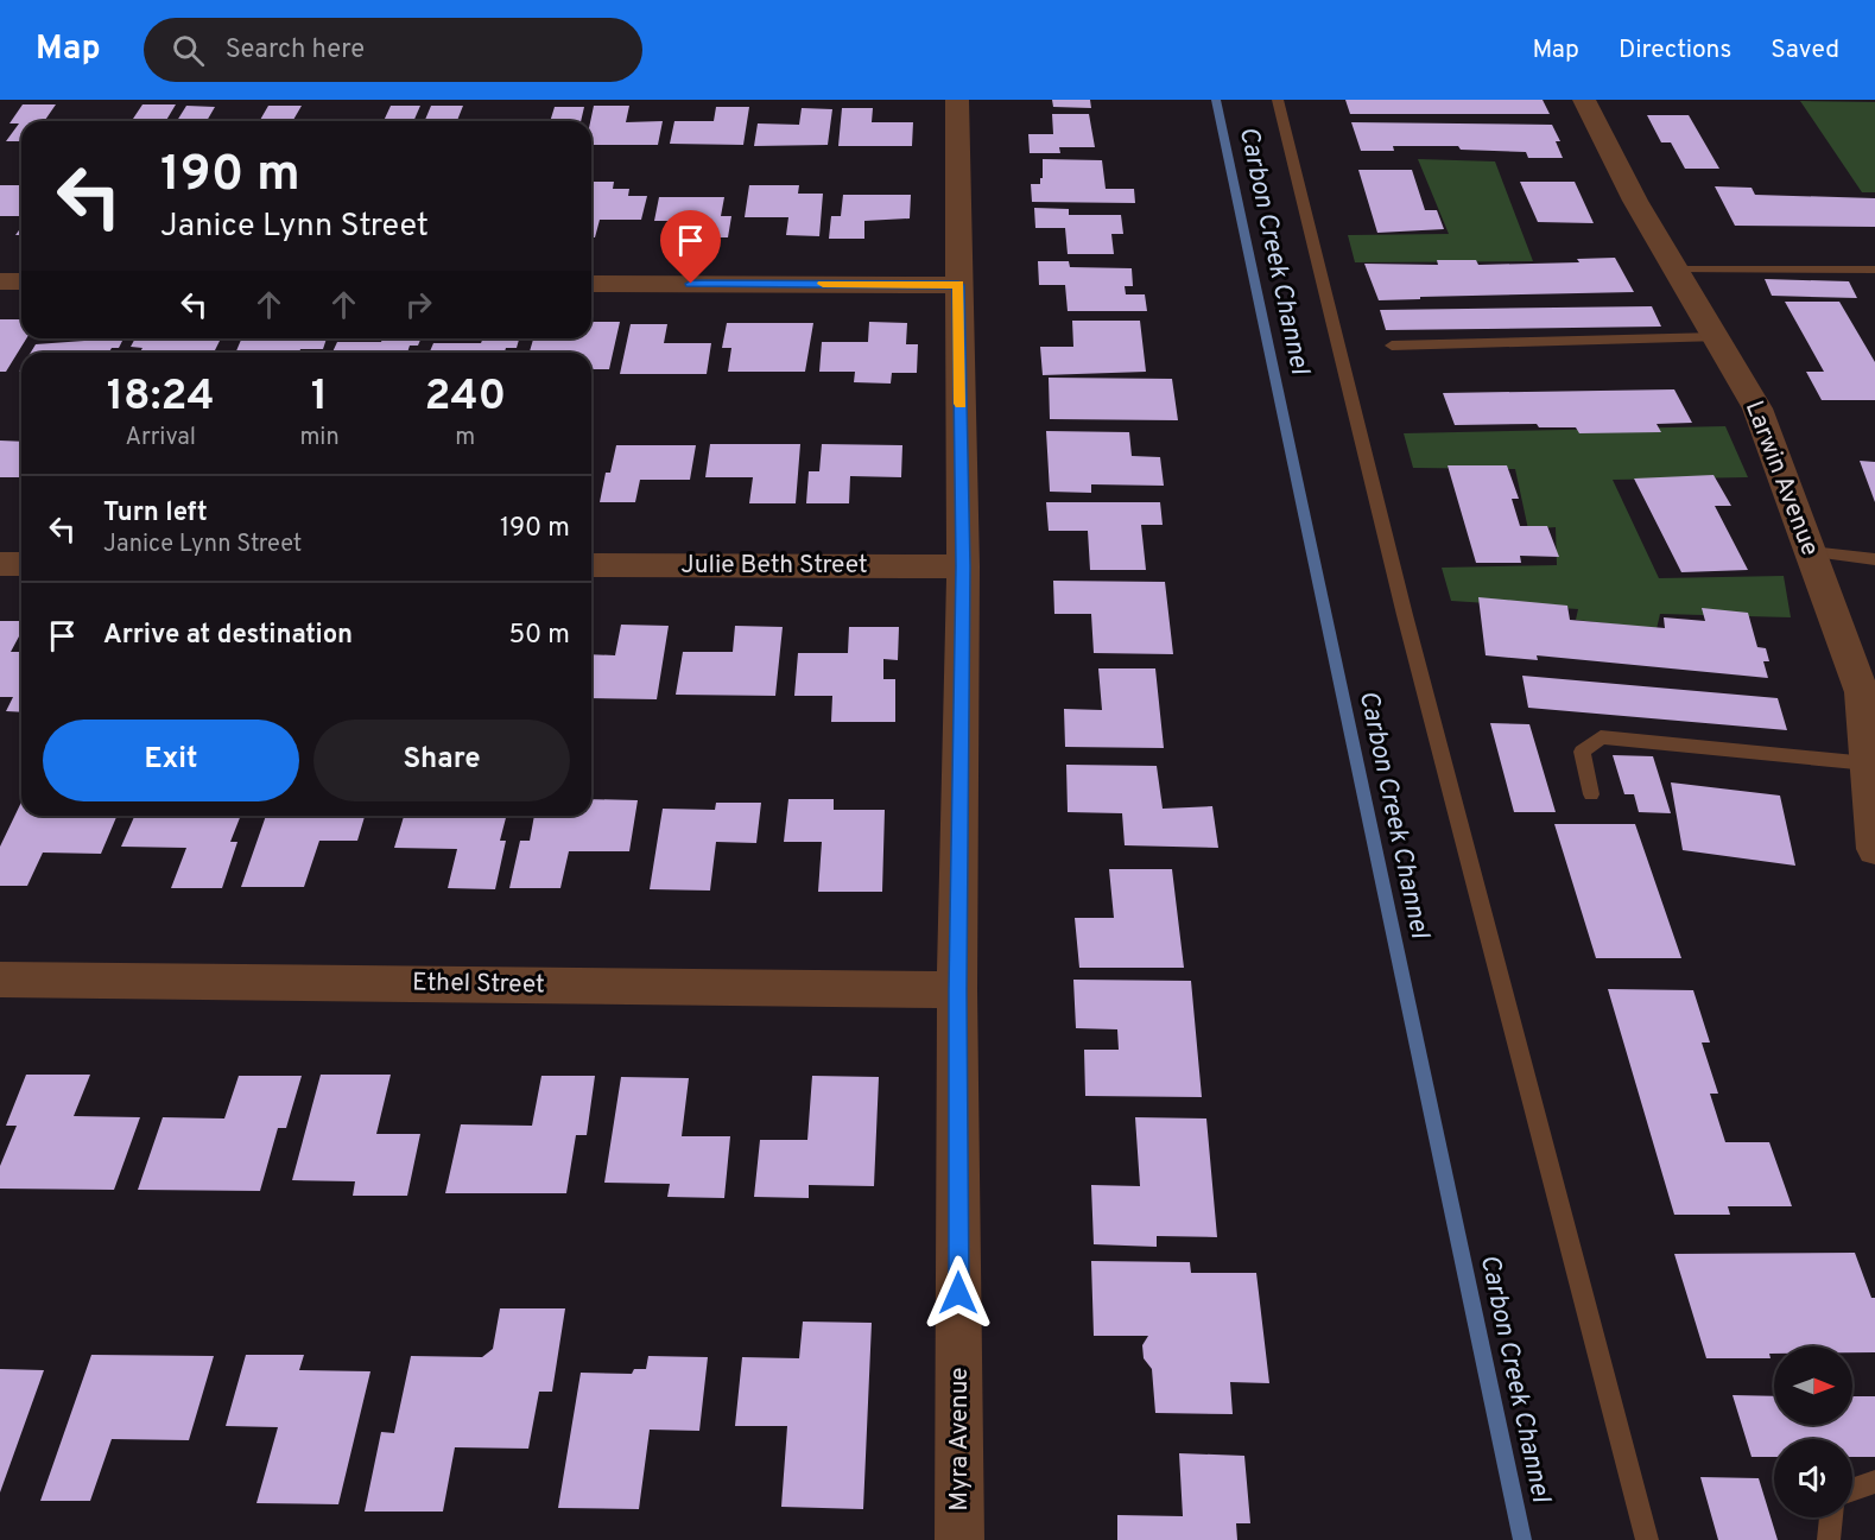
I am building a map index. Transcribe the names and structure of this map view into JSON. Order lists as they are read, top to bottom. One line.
{"streets":{"street":["Larwin Avenue","Julie Beth Street","Ethel Street","Myra Avenue"]},"crossings":[["Julie Beth Street","Myra Avenue"],["Ethel Street","Myra Avenue"]],"water":["Carbon Creek Channel"],"north":"right","page":{"header":"Map","search":"Search here","nav":["Map","Directions","Saved"],"turn":["190 m","Janice Lynn Street"],"eta":["18:24","Arrival","1","min","240","m"],"list":[{"name":"Turn left","note":"Janice Lynn Street","value":"190 m"},{"name":"Arrive at destination","value":"50 m"}],"buttons":["Exit","Share"]}}
